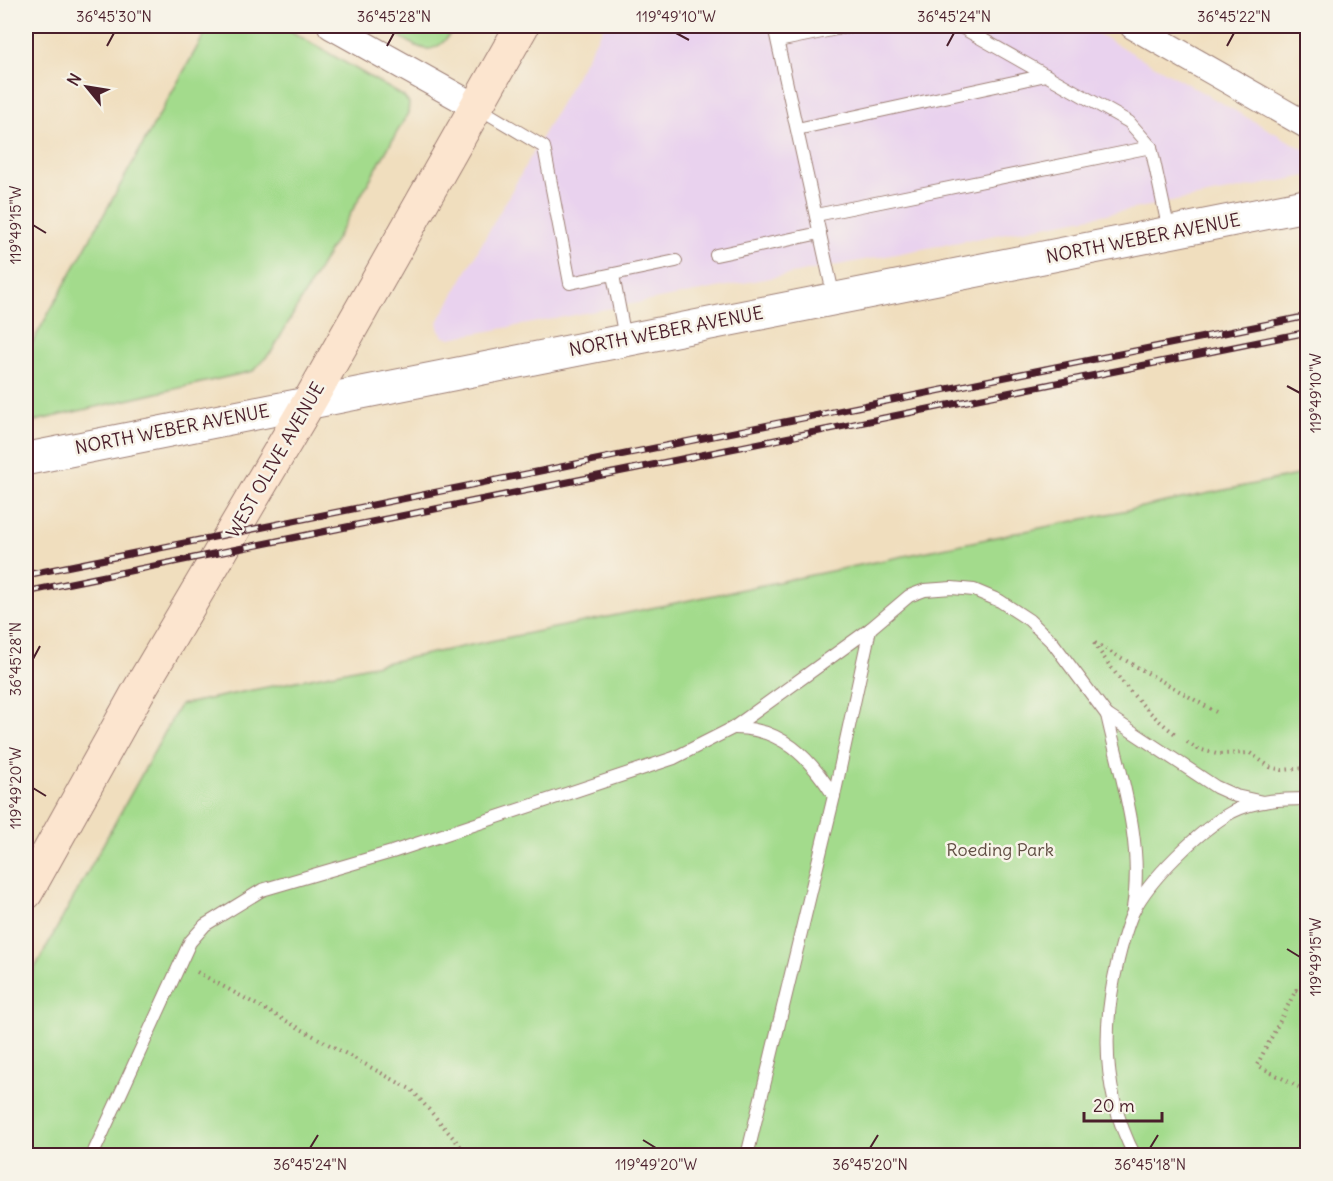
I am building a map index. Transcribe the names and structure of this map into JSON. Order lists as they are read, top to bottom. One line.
{"streets":{"main road":["WEST OLIVE AVENUE"],"street":["NORTH WEBER AVENUE"]},"crossings":[["NORTH WEBER AVENUE","WEST OLIVE AVENUE"]],"parks":["Roeding Park"],"scale_bar":"20 m","north":"top left","coordinates":["36°45'30\"N","36°45'28\"N","119°49'10\"W","36°45'24\"N","36°45'22\"N","119°49'15\"W","119°49'20\"W","36°45'20\"N","36°45'18\"N"]}
